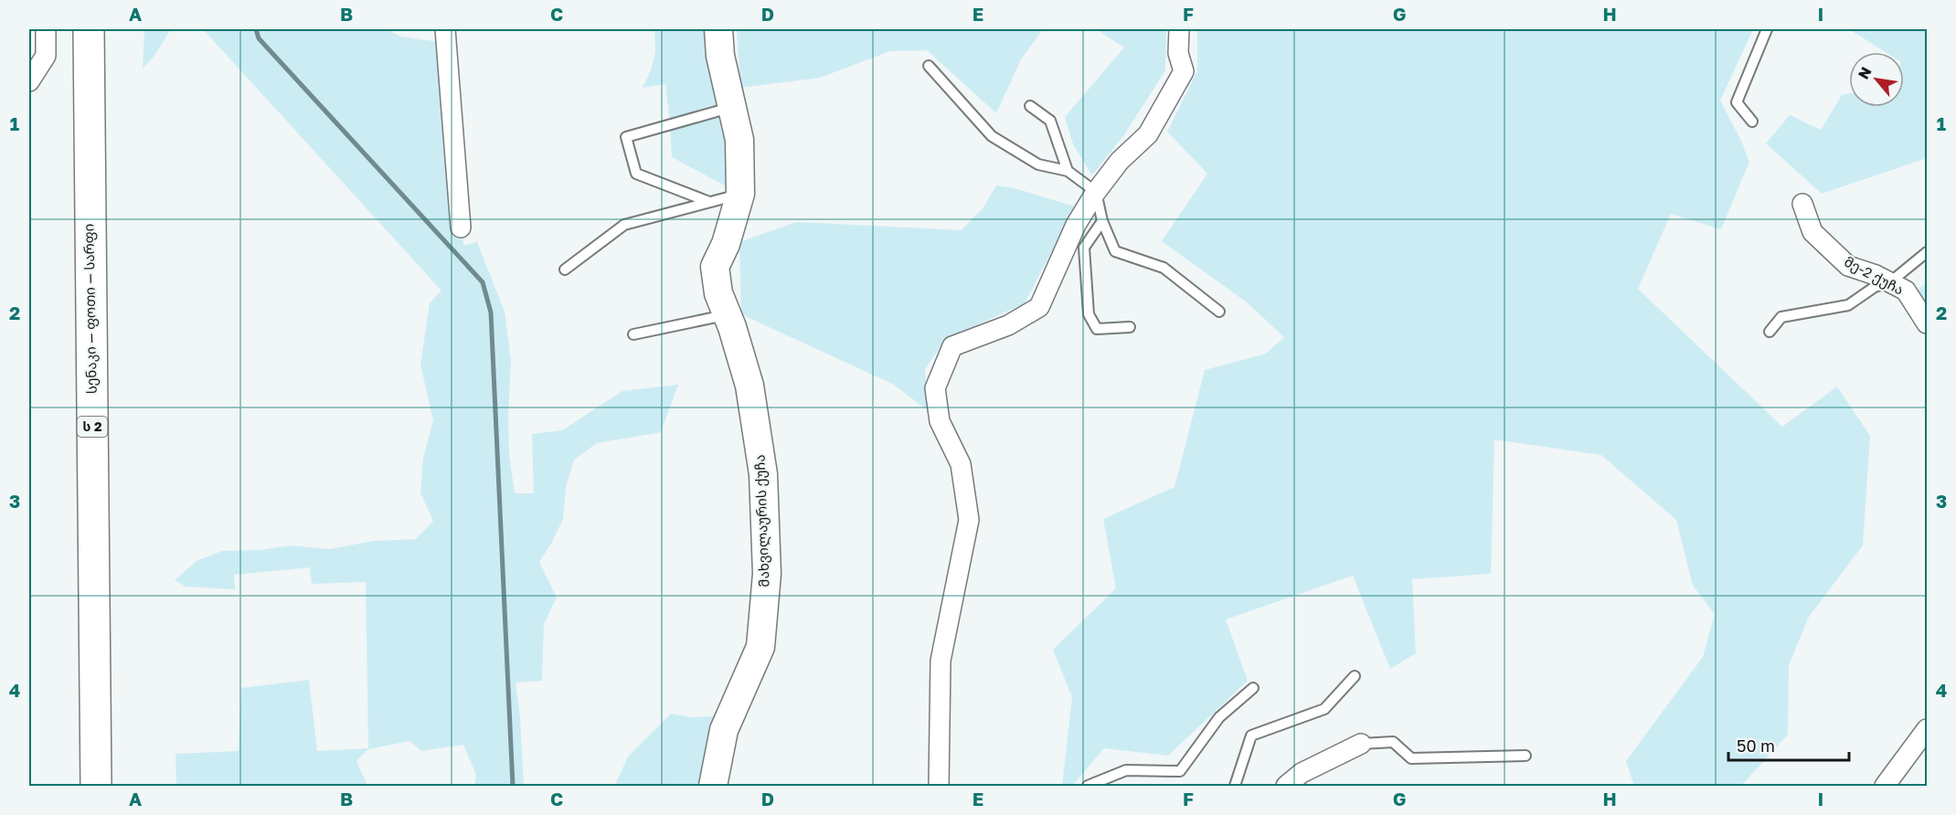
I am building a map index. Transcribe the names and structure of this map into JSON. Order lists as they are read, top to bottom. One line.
{"streets":{"highway":["სენაკი — ფოთი — სარფი","ს 2"],"street":["მე-2 ქუჩა","მახვილაურის ქუჩა"]},"scale_bar":"50 m","north":"top left","grid":{"columns":["A","B","C","D","E","F","G","H","I"],"rows":["1","2","3","4"]}}
